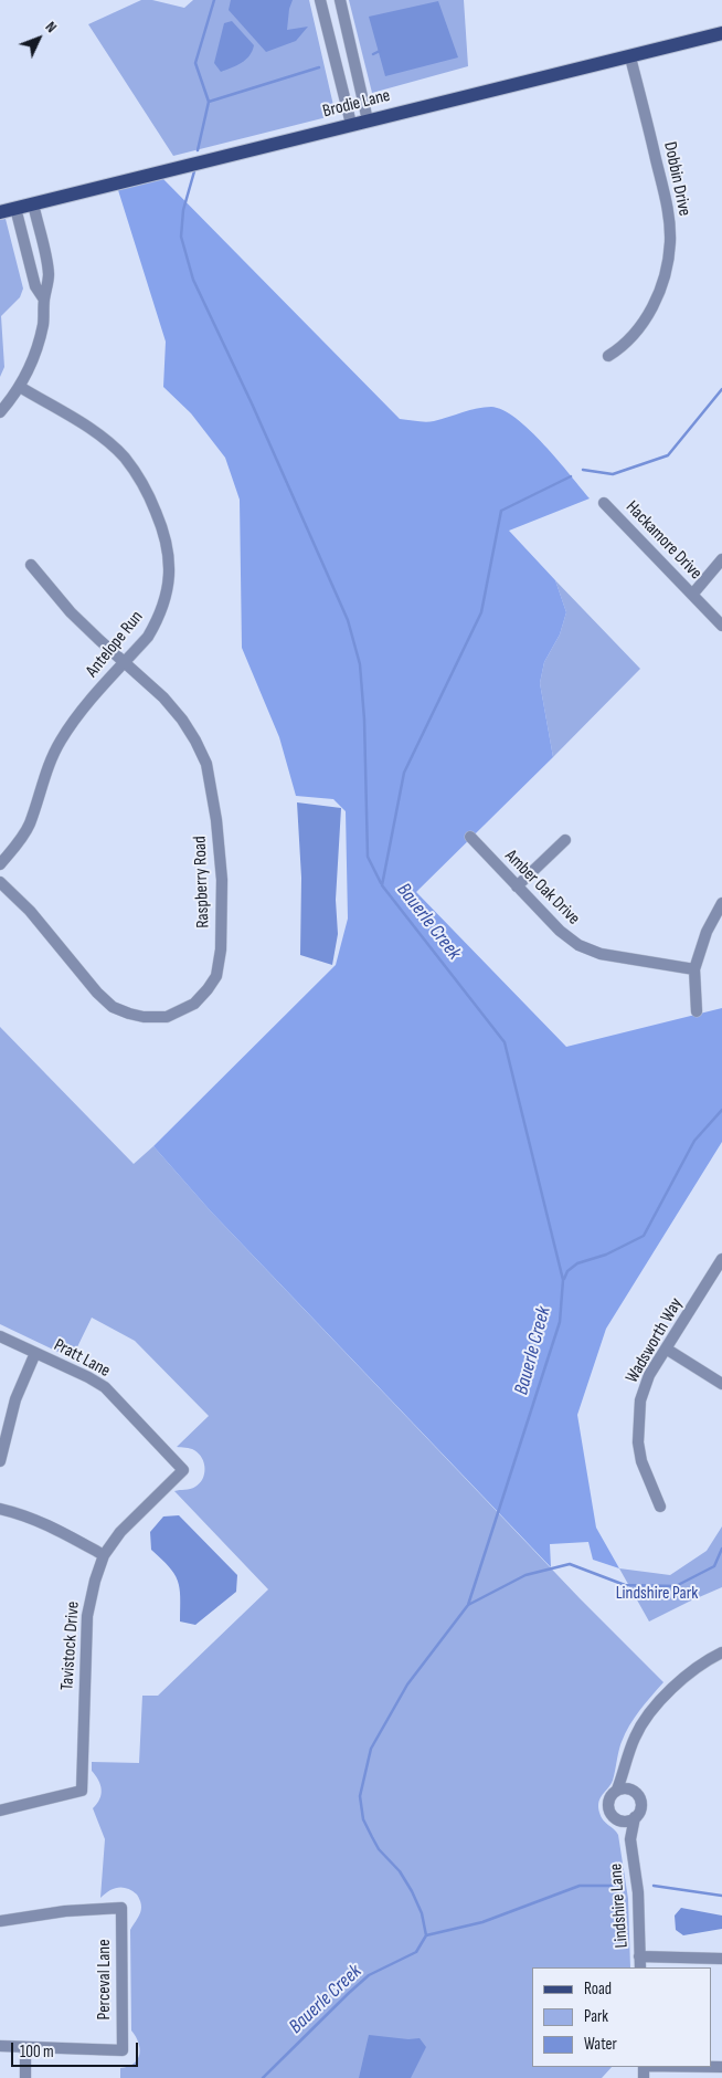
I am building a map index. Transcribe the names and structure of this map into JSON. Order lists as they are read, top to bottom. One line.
{"streets":{"main road":["Brodie Lane"],"street":["Dobbin Drive","Hackamore Drive","Antelope Run","Raspberry Road","Amber Oak Drive","Wadsworth Way","Pratt Lane","Tavistock Drive","Lindshire Lane","Perceval Lane"]},"crossings":[["Brodie Lane","Dobbin Drive"],["Antelope Run","Raspberry Road"],["Pratt Lane","Tavistock Drive"]],"water":["Bauerle Creek"],"parks":["Lindshire Park"],"legend":["Road","Park","Water"],"scale_bar":"100 m","north":"top right"}
